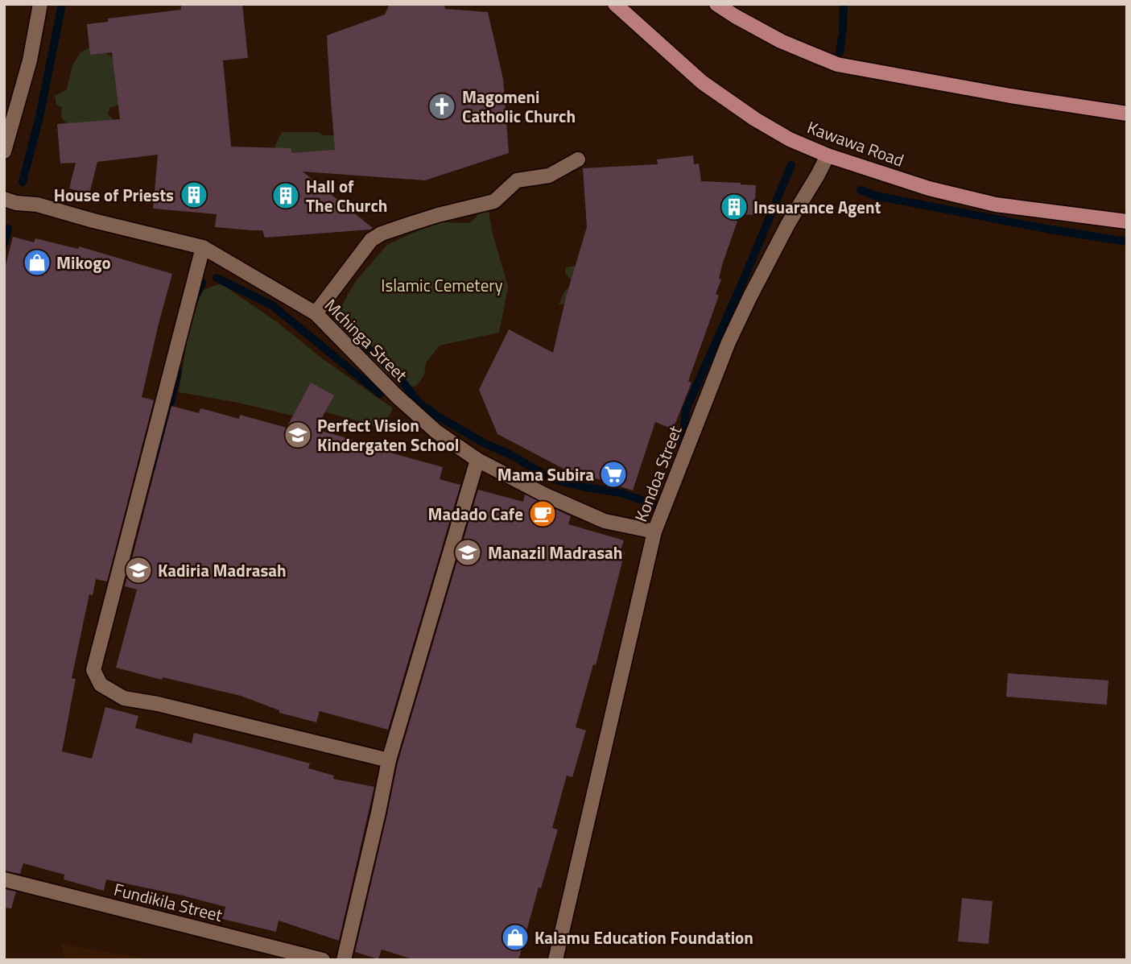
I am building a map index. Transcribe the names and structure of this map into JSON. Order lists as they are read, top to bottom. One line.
{"streets":{"main road":["Kawawa Road"],"street":["Mchinga Street","Kondoa Street","Fundikila Street"]},"crossings":[["Kawawa Road","Kondoa Street"],["Mchinga Street","Kondoa Street"]],"parks":["Islamic Cemetery"],"places":{"church":["Magomeni Catholic Church"],"building":["House of Priests","Hall of The Church","Insuarance Agent"],"shop":["Mikogo","Kalamu Education Foundation"],"school or university":["Perfect Vision Kindergaten School","Manazil Madrasah","Kadiria Madrasah"],"supermarket":["Mama Subira"],"cafe":["Madado Cafe"]}}
